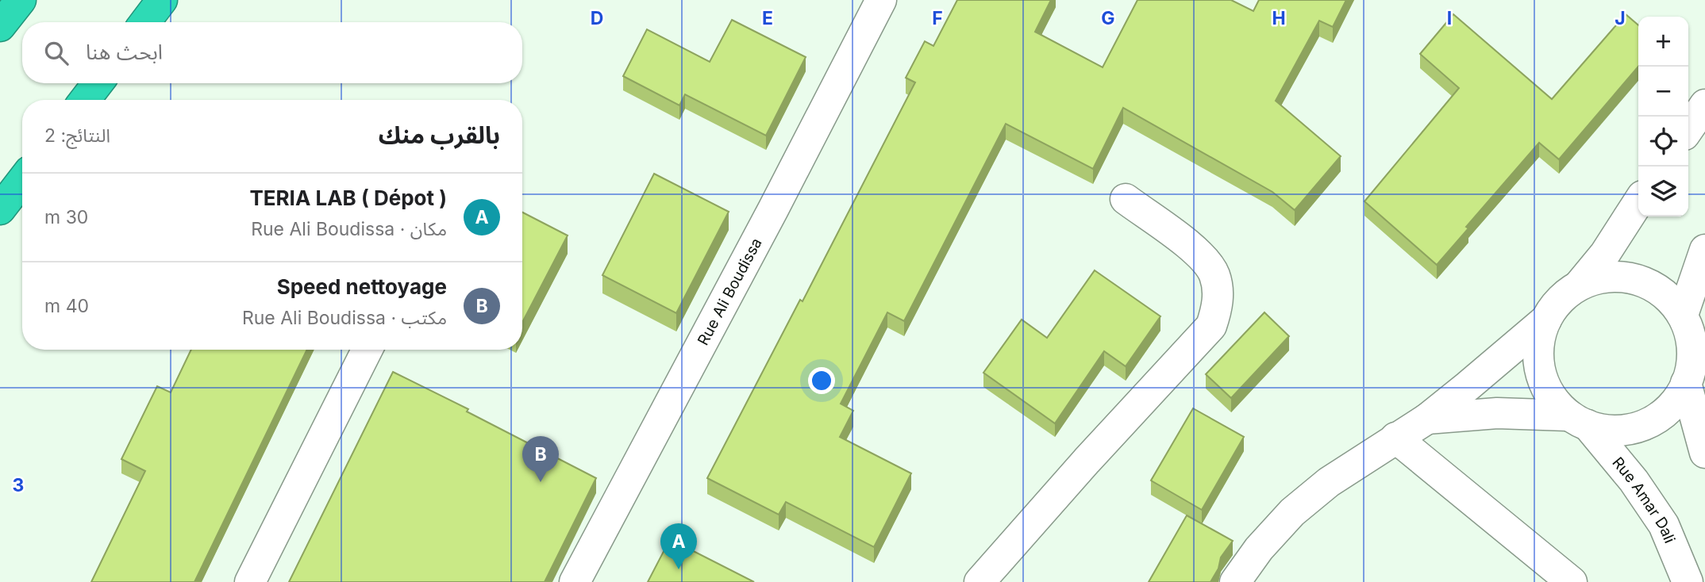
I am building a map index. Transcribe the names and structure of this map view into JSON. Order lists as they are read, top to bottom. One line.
{"streets":{"street":["Rue Ali Boudissa","Rue Amar Dali"]},"page":{"map_buttons":["+","−"],"search":"ابحث هنا","heading":["بالقرب منك","النتائج: 2"],"list":[{"mark":"A","name":"TERIA LAB ( Dépot )","note":"مكان · Rue Ali Boudissa","value":"30 m"},{"mark":"B","name":"Speed nettoyage","note":"مكتب · Rue Ali Boudissa","value":"40 m"}],"pins":["B","A"]},"grid":{"columns":["D","E","F","G","H","I","J"],"rows":["3"]}}
